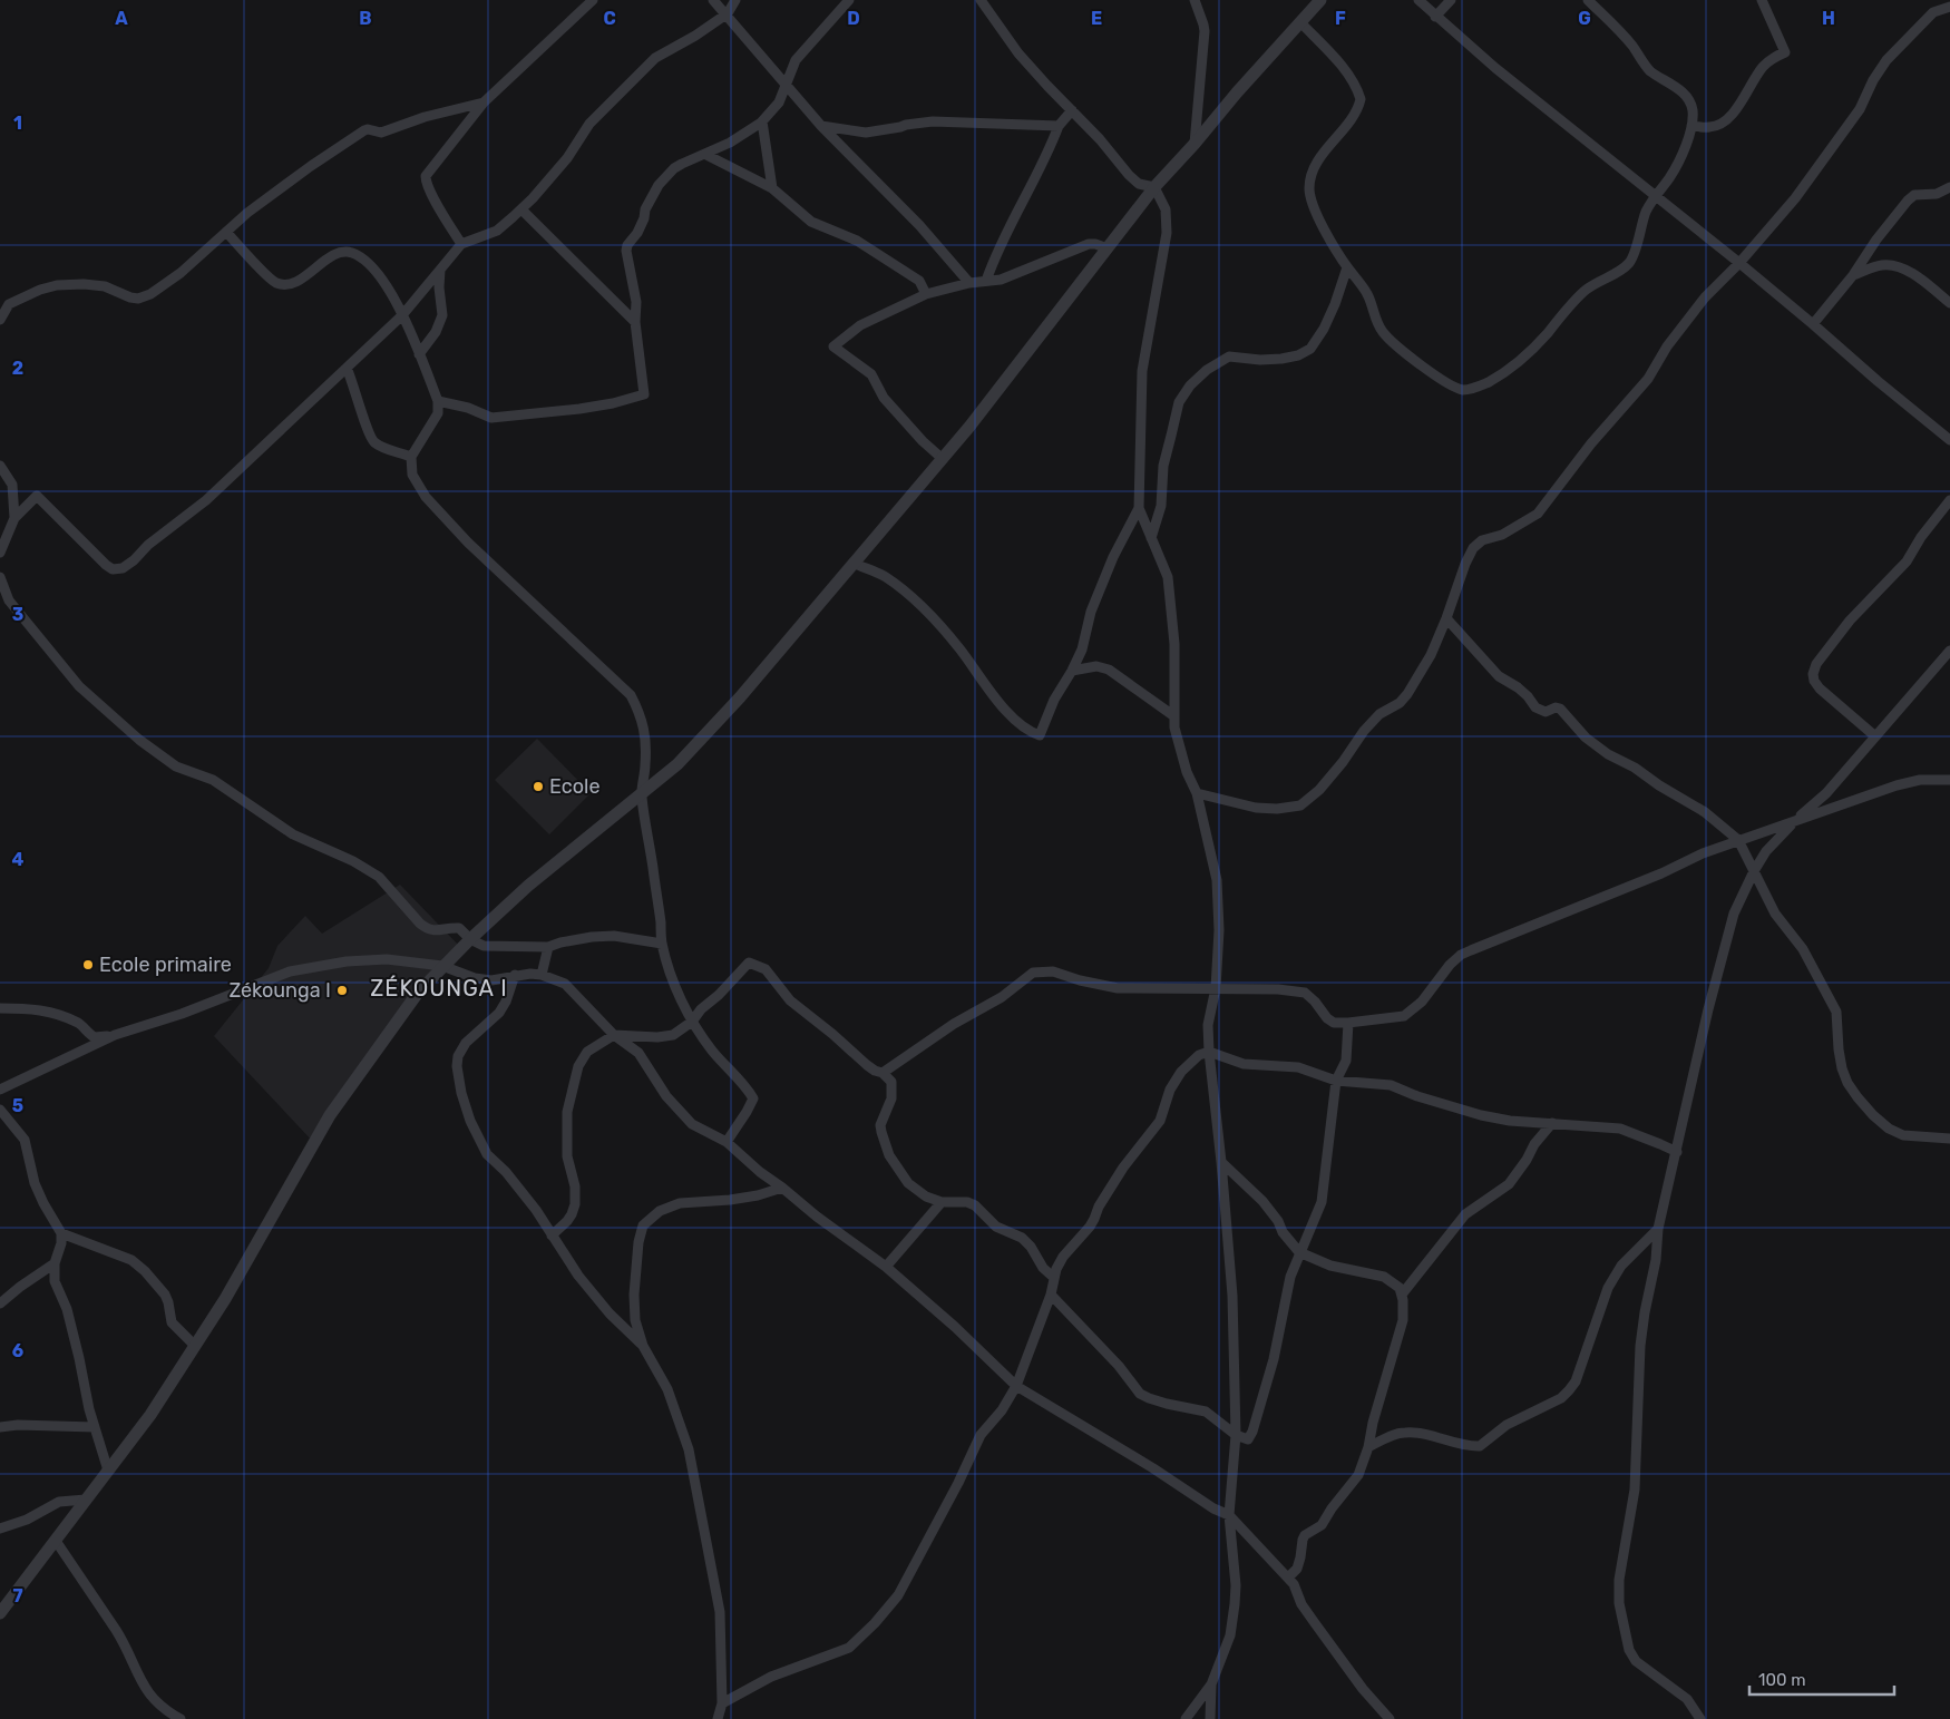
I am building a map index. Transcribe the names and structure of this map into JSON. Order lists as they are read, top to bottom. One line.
{"districts":["ZÉKOUNGA I"],"places":["Ecole","Ecole primaire","Zékounga I"],"scale_bar":"100 m","grid":{"columns":["A","B","C","D","E","F","G","H"],"rows":["1","2","3","4","5","6","7"]}}
